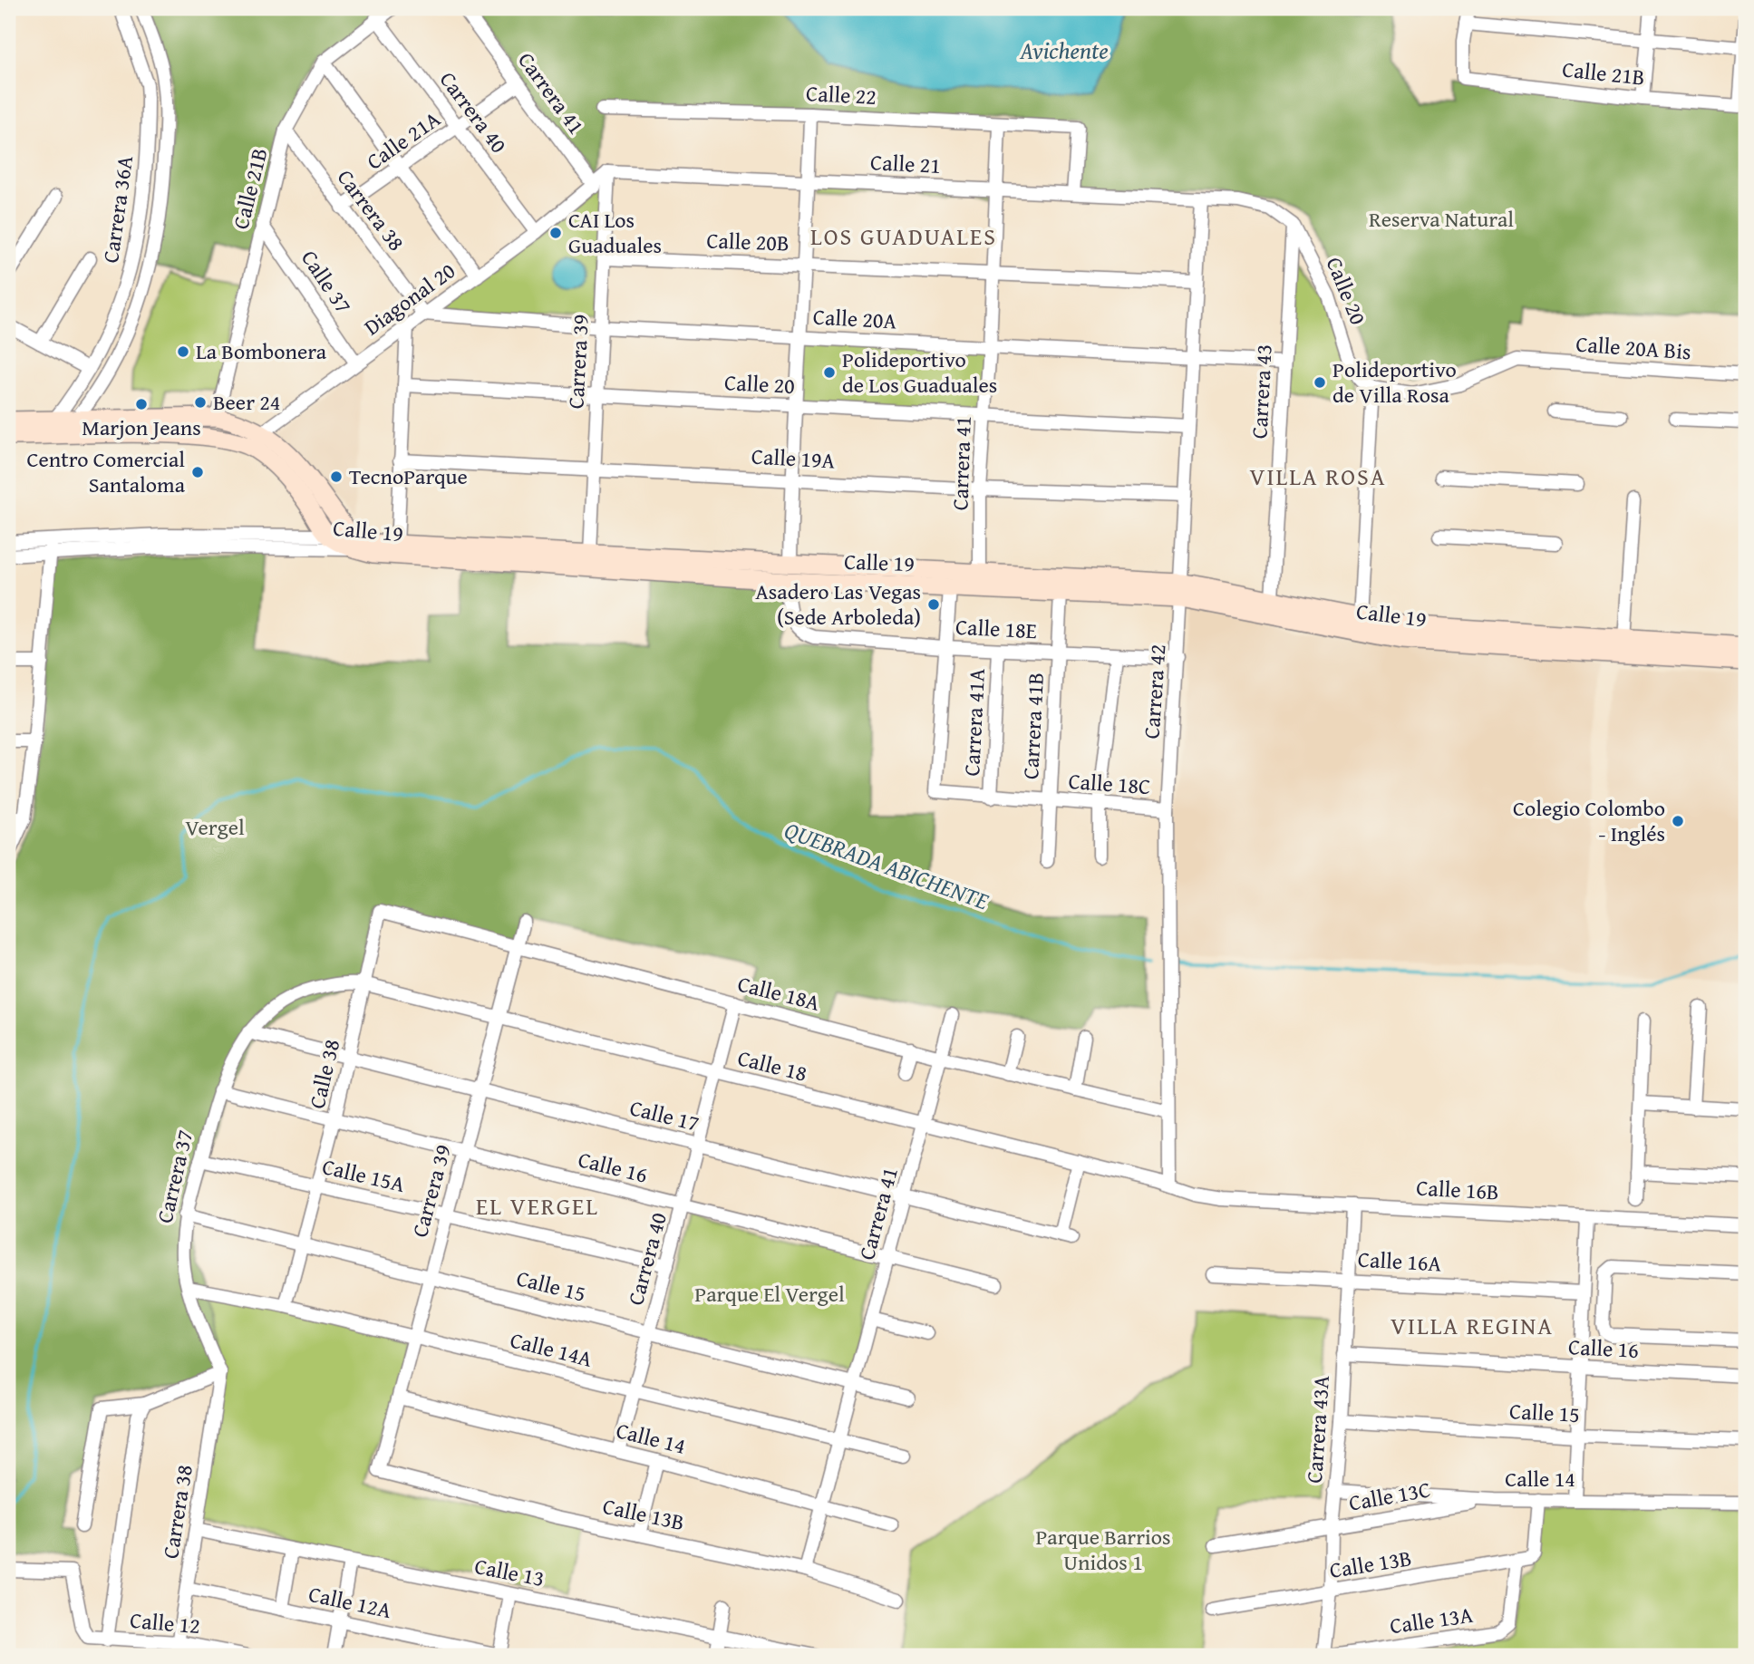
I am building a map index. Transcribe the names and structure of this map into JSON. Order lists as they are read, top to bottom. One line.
{"streets":{"main road":["Calle 19"],"street":["Calle 21B","Carrera 41","Calle 22","Carrera 40","Calle 21A","Calle 21","Carrera 36A","Carrera 38","Calle 20B","Calle 37","Calle 20","Diagonal 20","Calle 20A","Calle 20A Bis","Carrera 39","Carrera 43","Calle 19A","Calle 18E","Carrera 42","Carrera 41A","Carrera 41B","Calle 18C","Calle 18A","Calle 18","Calle 38","Calle 17","Calle 16","Calle 15A","Carrera 37","Calle 16B","Calle 16A","Calle 15","Calle 14A","Carrera 43A","Calle 14","Calle 13C","Calle 13B","Calle 13","Calle 12A","Calle 13A","Calle 12"]},"crossings":[["Calle 21B","Carrera 40"],["Calle 21B","Carrera 38"],["Calle 21B","Calle 37"],["Carrera 41","Calle 22"],["Carrera 41","Calle 21A"],["Carrera 41","Calle 21"],["Carrera 41","Calle 20B"],["Carrera 41","Calle 20"],["Carrera 41","Diagonal 20"],["Carrera 41","Calle 20A"],["Carrera 41","Calle 19A"],["Carrera 41","Calle 19"],["Carrera 41","Calle 18A"],["Carrera 41","Calle 18"],["Carrera 41","Calle 17"],["Carrera 41","Calle 16"],["Carrera 41","Calle 15"],["Carrera 41","Calle 14A"],["Carrera 41","Calle 14"],["Carrera 41","Calle 13B"],["Calle 22","Calle 21"],["Carrera 40","Calle 21A"],["Carrera 40","Diagonal 20"],["Carrera 40","Calle 18A"],["Carrera 40","Calle 18"],["Carrera 40","Calle 17"],["Carrera 40","Calle 16"],["Carrera 40","Calle 15A"],["Carrera 40","Calle 15"],["Carrera 40","Calle 14A"],["Carrera 40","Calle 14"],["Calle 21A","Carrera 38"],["Calle 21","Carrera 39"],["Calle 21","Carrera 42"],["Carrera 38","Diagonal 20"],["Carrera 38","Calle 20A"],["Carrera 38","Carrera 37"],["Carrera 38","Calle 13"],["Carrera 38","Calle 12A"],["Carrera 38","Calle 12"],["Calle 20B","Carrera 39"],["Calle 20B","Carrera 42"],["Calle 37","Diagonal 20"],["Calle 20","Calle 20A Bis"],["Calle 20","Carrera 39"],["Calle 20","Carrera 43"],["Calle 20","Carrera 42"],["Diagonal 20","Calle 20A"],["Calle 20A","Carrera 39"],["Calle 20A","Carrera 43"],["Calle 20A","Carrera 42"],["Carrera 39","Calle 19A"],["Carrera 39","Calle 19"],["Carrera 39","Calle 18A"],["Carrera 39","Calle 18"],["Carrera 39","Calle 17"],["Carrera 39","Calle 16"],["Carrera 39","Calle 15A"],["Carrera 39","Calle 15"],["Carrera 39","Calle 14A"],["Carrera 39","Calle 14"],["Carrera 39","Calle 13B"],["Carrera 43","Calle 19"],["Calle 19A","Carrera 42"],["Calle 19","Calle 18E"],["Calle 19","Carrera 42"],["Calle 19","Carrera 41B"],["Calle 18E","Carrera 42"],["Calle 18E","Carrera 41A"],["Calle 18E","Carrera 41B"],["Calle 18E","Calle 18C"],["Carrera 42","Calle 18C"],["Carrera 42","Calle 18A"],["Carrera 42","Calle 18"],["Carrera 42","Calle 16B"],["Carrera 41A","Calle 18C"],["Carrera 41B","Calle 18C"],["Calle 18A","Calle 38"],["Calle 18","Calle 38"],["Calle 18","Calle 17"],["Calle 18","Carrera 37"],["Calle 18","Calle 16B"],["Calle 38","Calle 17"],["Calle 38","Calle 16"],["Calle 38","Calle 15A"],["Calle 38","Carrera 37"],["Calle 38","Calle 15"],["Calle 38","Calle 14A"],["Calle 17","Carrera 37"],["Calle 16","Carrera 37"],["Calle 16","Carrera 43A"],["Calle 15A","Carrera 37"],["Carrera 37","Calle 15"],["Carrera 37","Calle 14A"],["Calle 16B","Carrera 43A"],["Calle 16A","Carrera 43A"],["Calle 15","Carrera 43A"],["Carrera 43A","Calle 14"],["Carrera 43A","Calle 13C"],["Carrera 43A","Calle 13B"],["Calle 14","Calle 13C"],["Calle 14","Calle 13B"],["Calle 13B","Calle 13A"]],"districts":["LOS GUADUALES","VILLA ROSA","EL VERGEL","VILLA REGINA"],"water":["Avichente","QUEBRADA ABICHENTE"],"parks":["Reserva Natural","Vergel","Parque El Vergel","Parque Barrios Unidos 1"],"places":["CAI Los Guaduales","La Bombonera","Polideportivo de Los Guaduales","Polideportivo de Villa Rosa","Beer 24","Marjon Jeans","Centro Comercial Santaloma","TecnoParque","Asadero Las Vegas (Sede Arboleda)","Colegio Colombo - Inglés"]}
